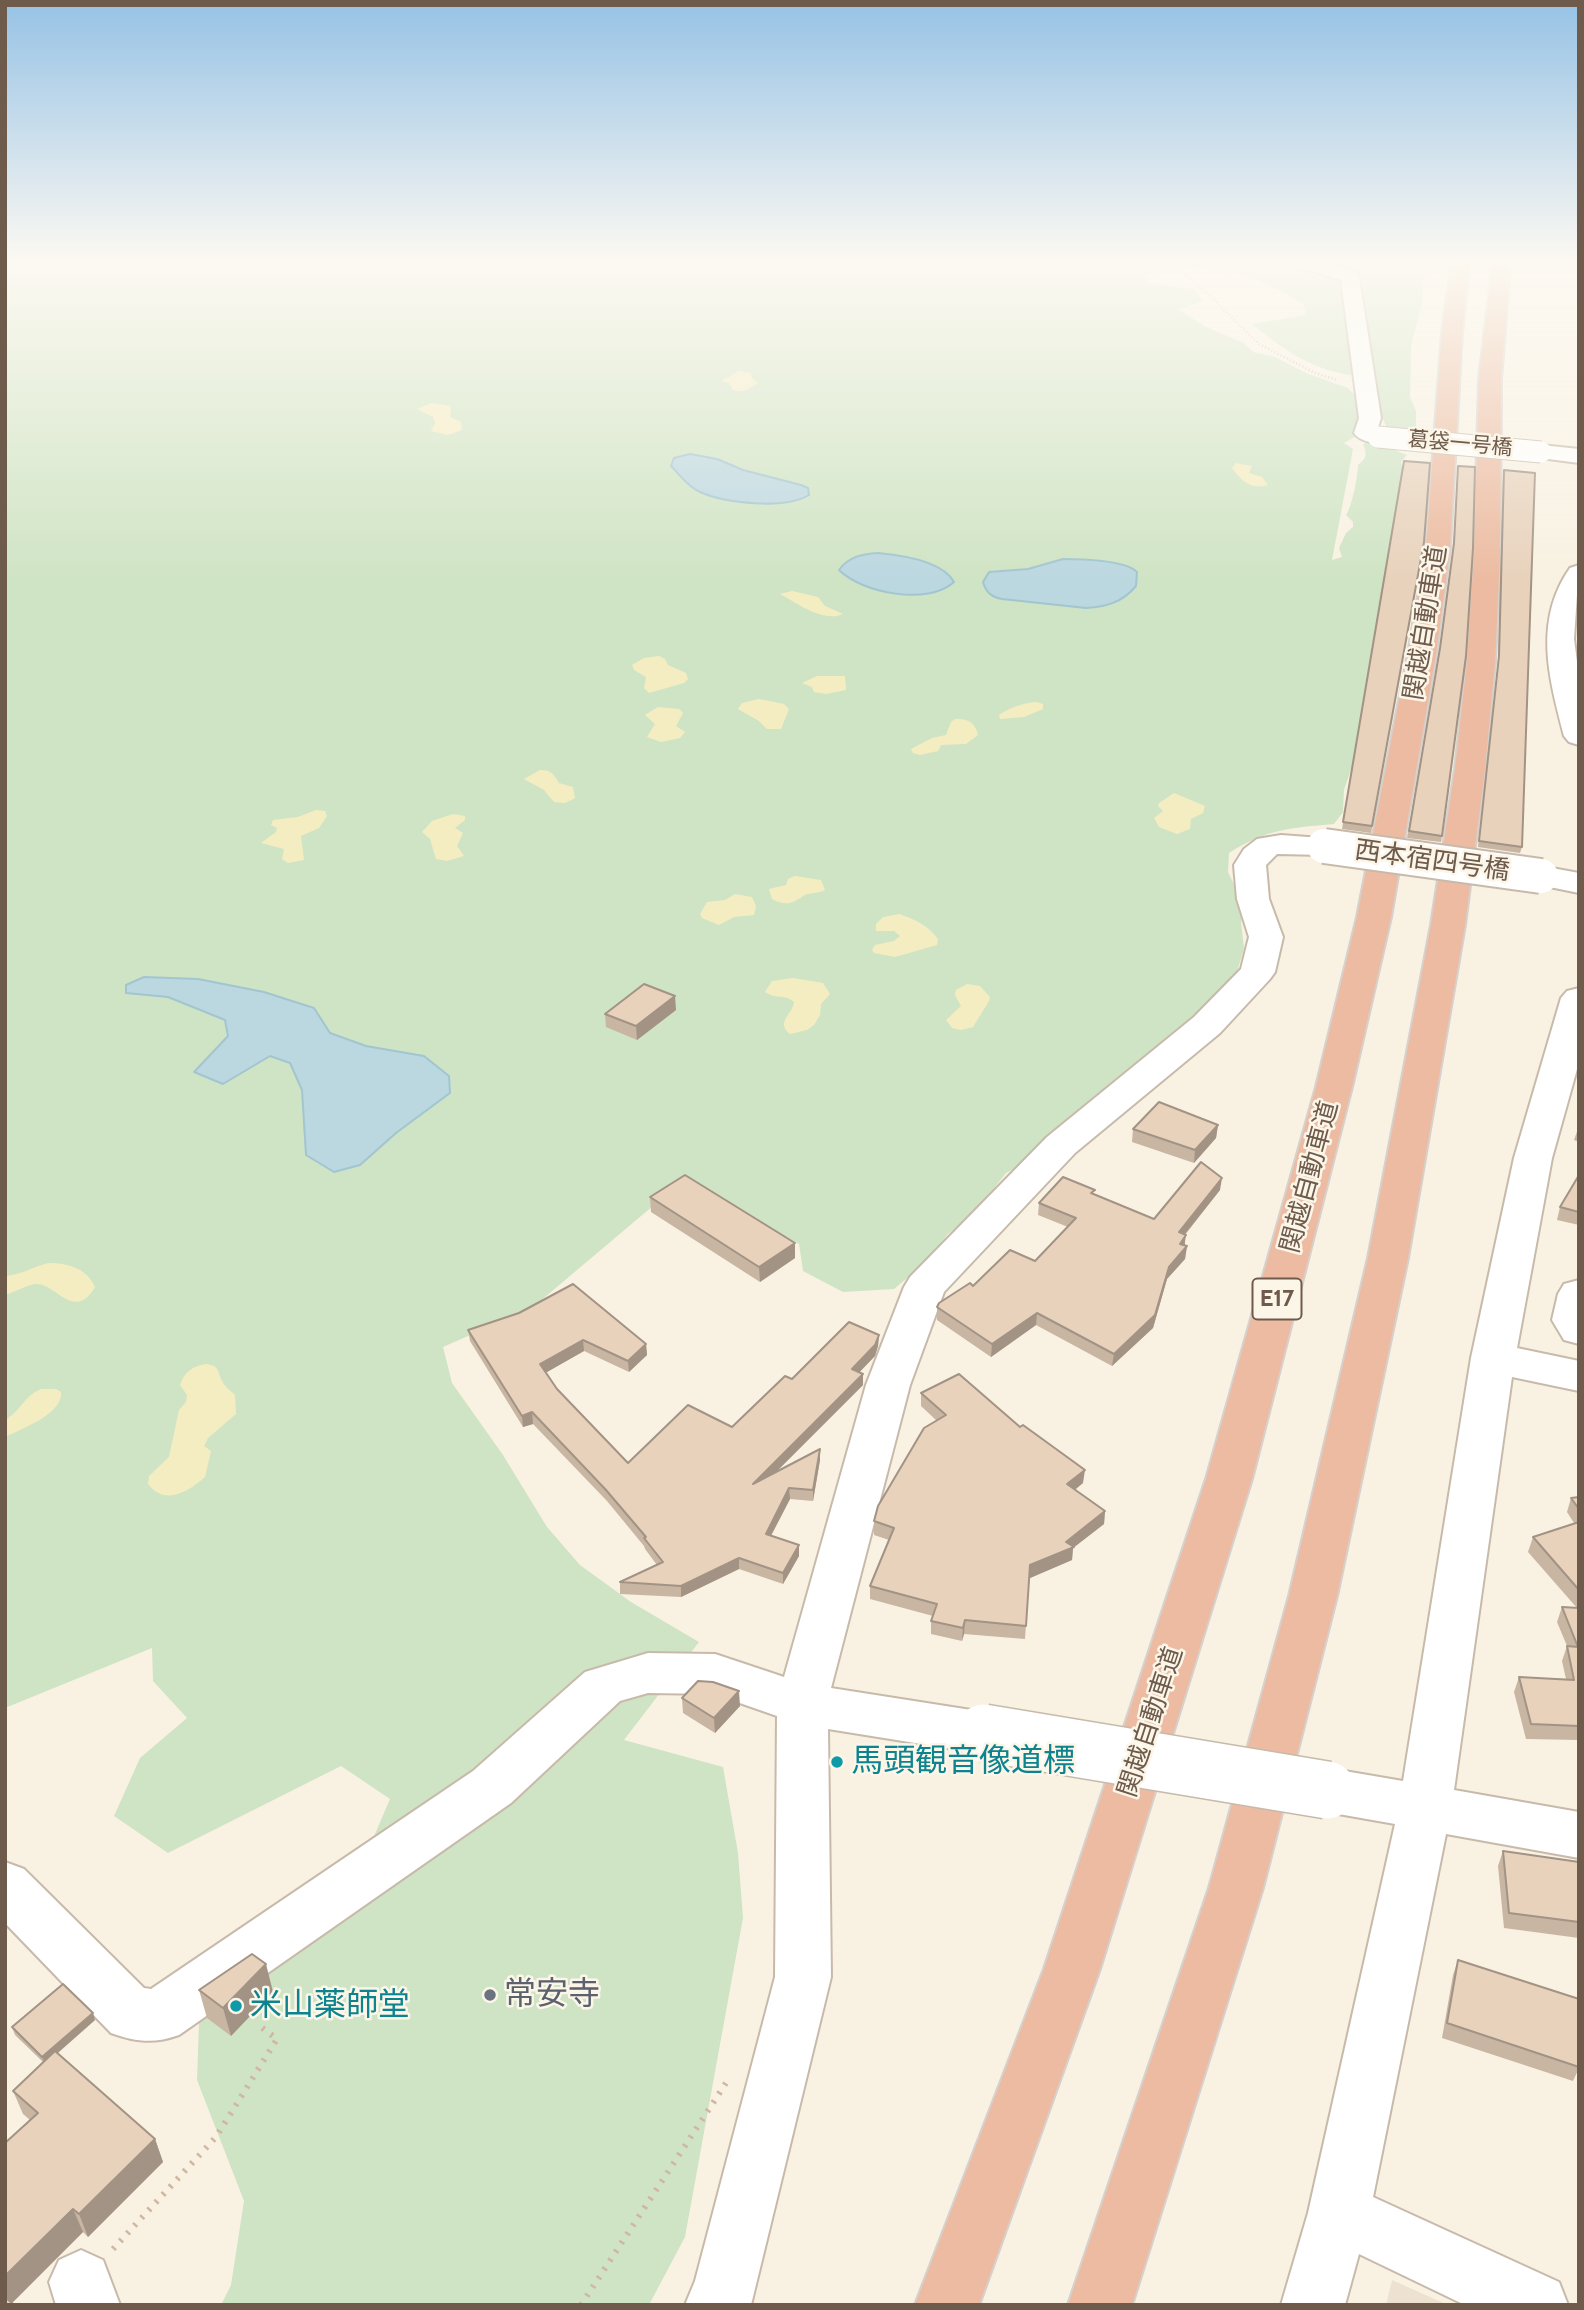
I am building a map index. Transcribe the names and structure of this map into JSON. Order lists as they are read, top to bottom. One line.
{"streets":{"highway":["関越自動車道","E17"],"street":["葛袋一号橋","西本宿四号橋"]},"places":["馬頭観音像道標","常安寺","米山薬師堂"]}
